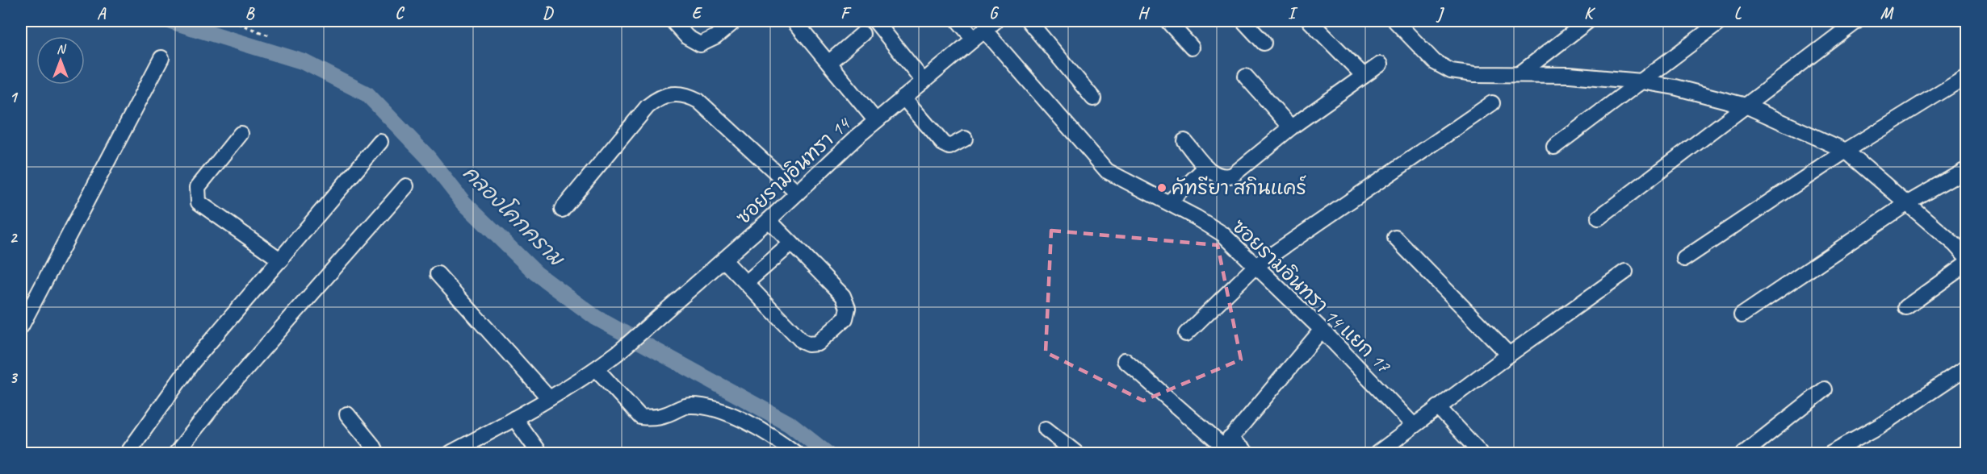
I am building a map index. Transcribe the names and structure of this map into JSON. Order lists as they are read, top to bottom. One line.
{"streets":{"street":["ซอยรามอินทรา 14","ซอยรามอินทรา 14 แยก 17"]},"crossings":[["ซอยรามอินทรา 14","ซอยรามอินทรา 14 แยก 17"]],"water":["คลองโคกคราม"],"places":["คัทรียา สกินแคร์"],"north":"top","grid":{"columns":["A","B","C","D","E","F","G","H","I","J","K","L","M"],"rows":["1","2","3"]}}
